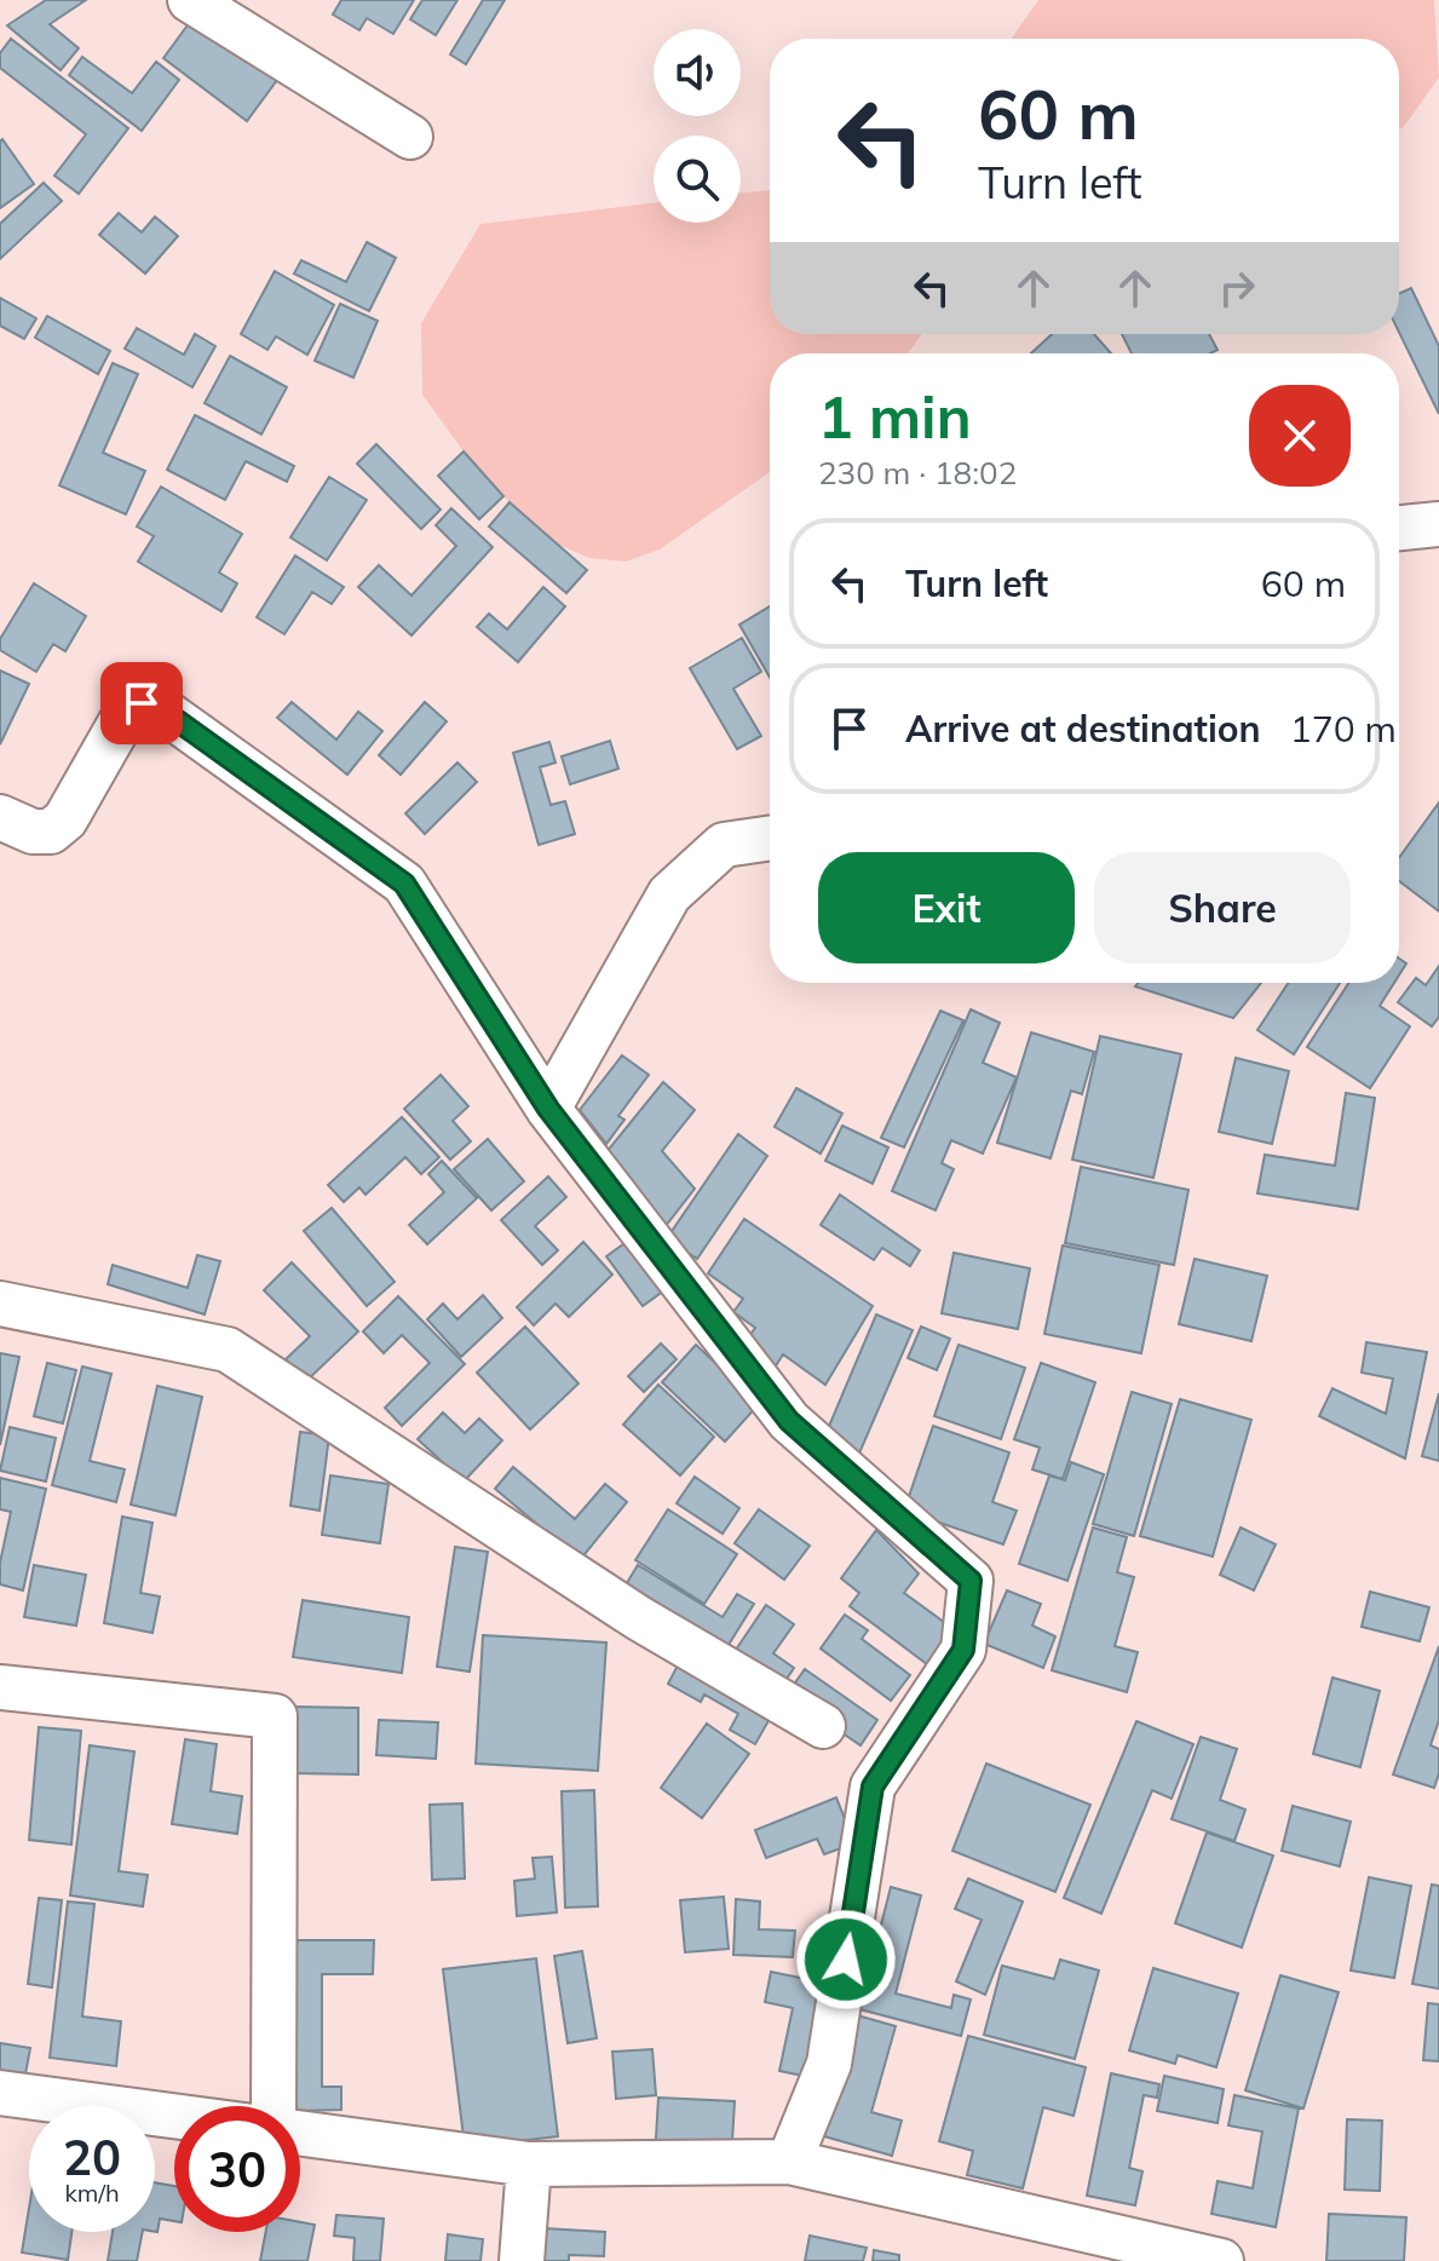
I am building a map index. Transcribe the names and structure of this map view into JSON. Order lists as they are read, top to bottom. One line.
{"page":{"turn":["60 m","Turn left"],"heading":["1 min","230 m · 18:02"],"list":[{"name":"Turn left","value":"60 m"},{"name":"Arrive at destination","value":"170 m"}],"buttons":["Exit","Share"],"speed":"20 km/h","limit":"30"}}
